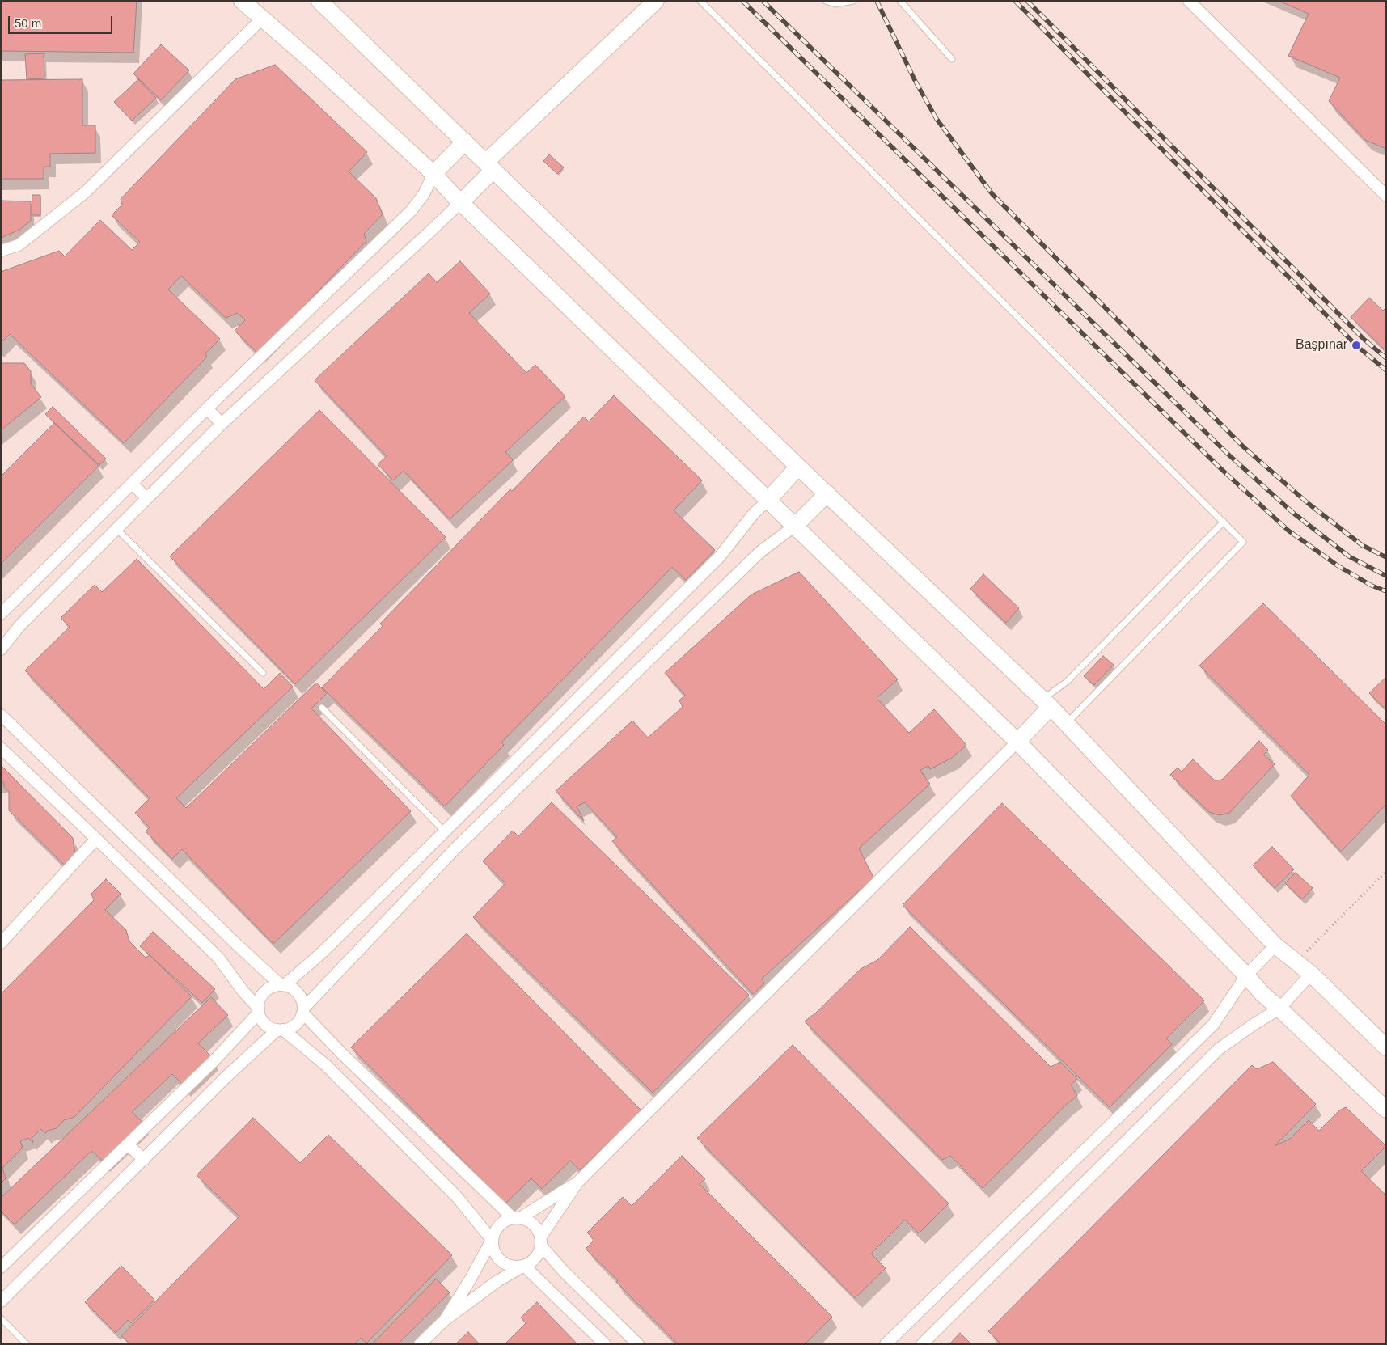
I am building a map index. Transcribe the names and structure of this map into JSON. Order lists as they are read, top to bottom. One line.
{"places":["Başpınar"],"scale_bar":"50 m"}
